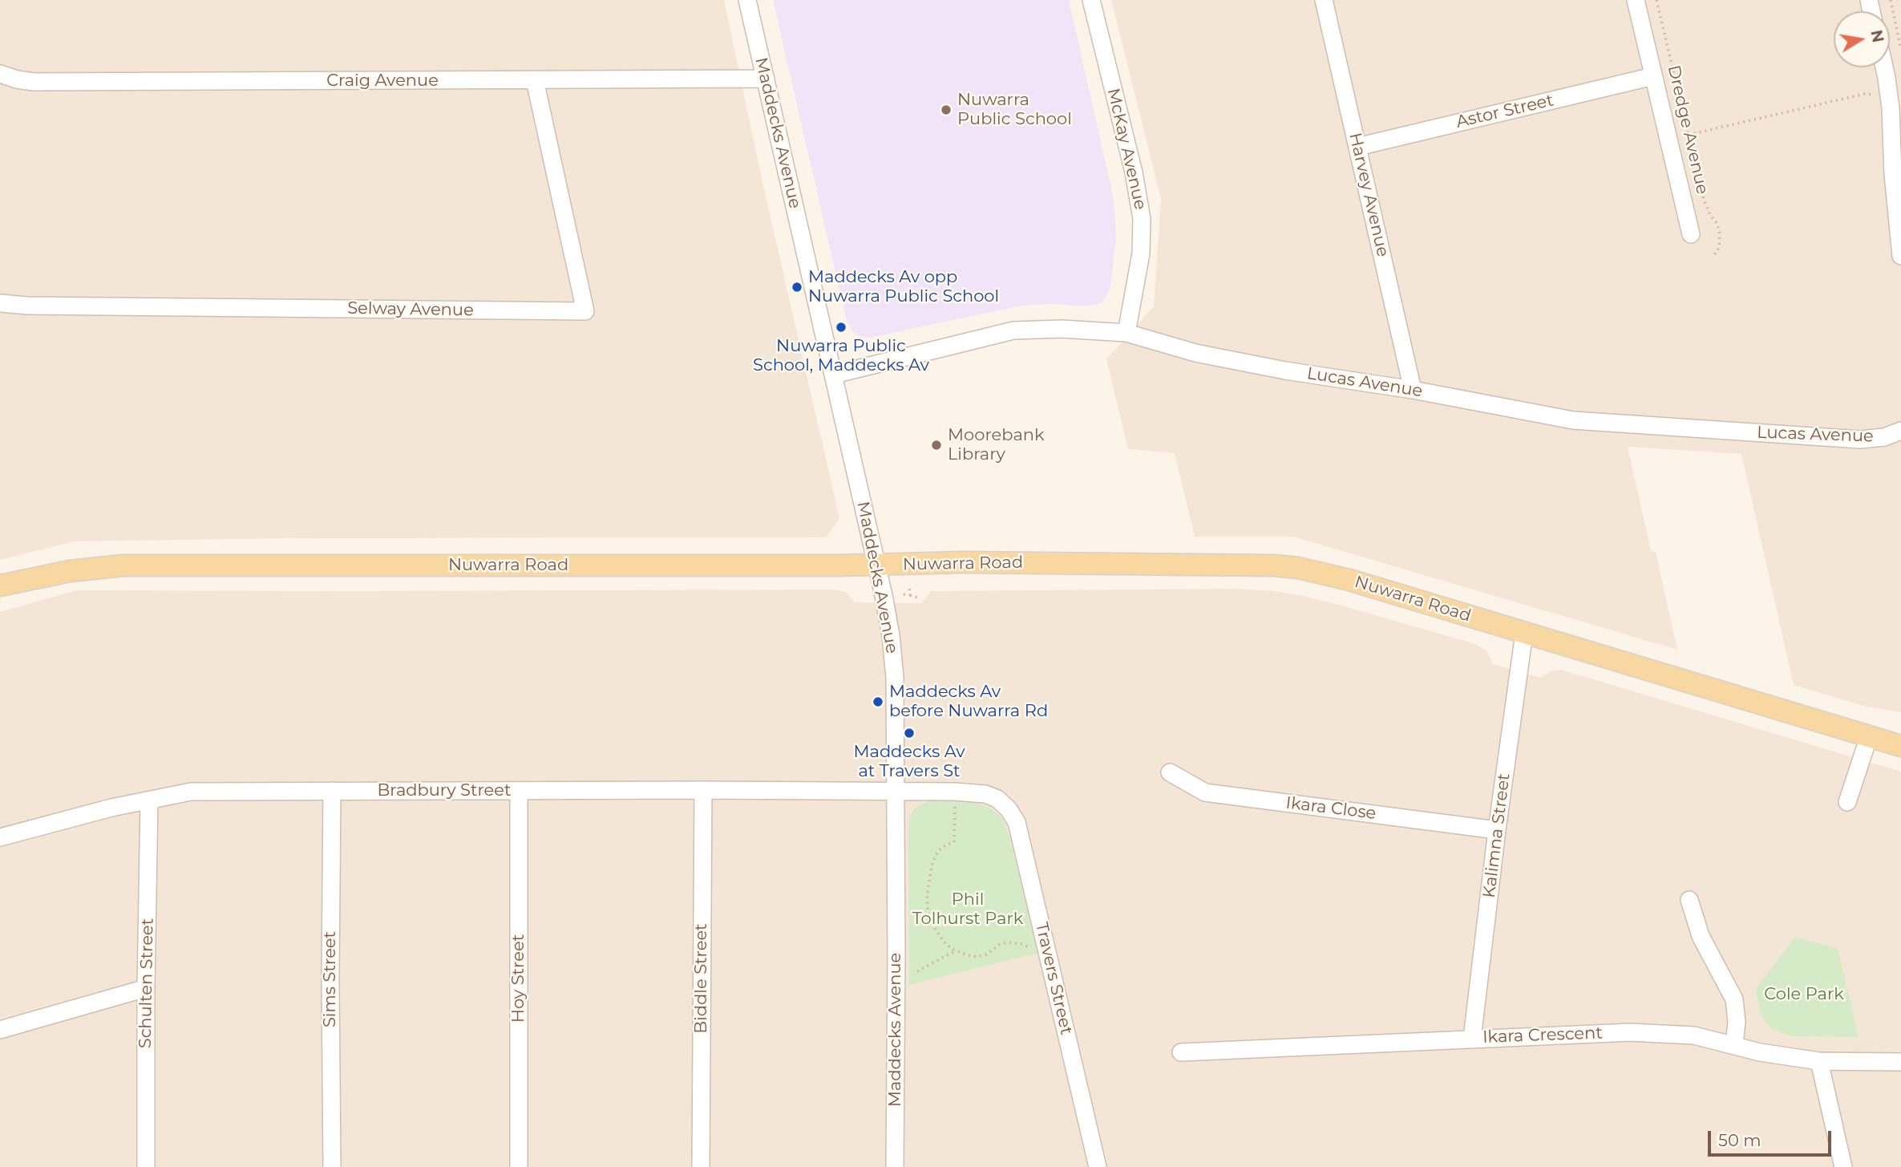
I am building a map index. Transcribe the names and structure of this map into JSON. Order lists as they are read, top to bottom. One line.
{"streets":{"main road":["Nuwarra Road"],"street":["Craig Avenue","Astor Street","Dredge Avenue","Maddecks Avenue","McKay Avenue","Harvey Avenue","Selway Avenue","Lucas Avenue","Bradbury Street","Ikara Close","Kalimna Street","Hoy Street","Biddle Street","Travers Street","Sims Street","Schulten Street","Ikara Crescent"]},"crossings":[["Craig Avenue","Maddecks Avenue"],["Craig Avenue","Selway Avenue"],["Astor Street","Dredge Avenue"],["Astor Street","Harvey Avenue"],["Maddecks Avenue","Lucas Avenue"],["Maddecks Avenue","Nuwarra Road"],["Maddecks Avenue","Bradbury Street"],["Maddecks Avenue","Travers Street"],["McKay Avenue","Lucas Avenue"],["Harvey Avenue","Lucas Avenue"],["Nuwarra Road","Kalimna Street"],["Bradbury Street","Hoy Street"],["Bradbury Street","Biddle Street"],["Bradbury Street","Travers Street"],["Bradbury Street","Sims Street"],["Bradbury Street","Schulten Street"],["Ikara Close","Kalimna Street"],["Kalimna Street","Ikara Crescent"]],"parks":["Phil Tolhurst Park","Cole Park"],"places":["Nuwarra Public School","Maddecks Av opp Nuwarra Public School","Nuwarra Public School, Maddecks Av","Moorebank Library","Maddecks Av before Nuwarra Rd","Maddecks Av at Travers St"],"scale_bar":"50 m","north":"right"}
